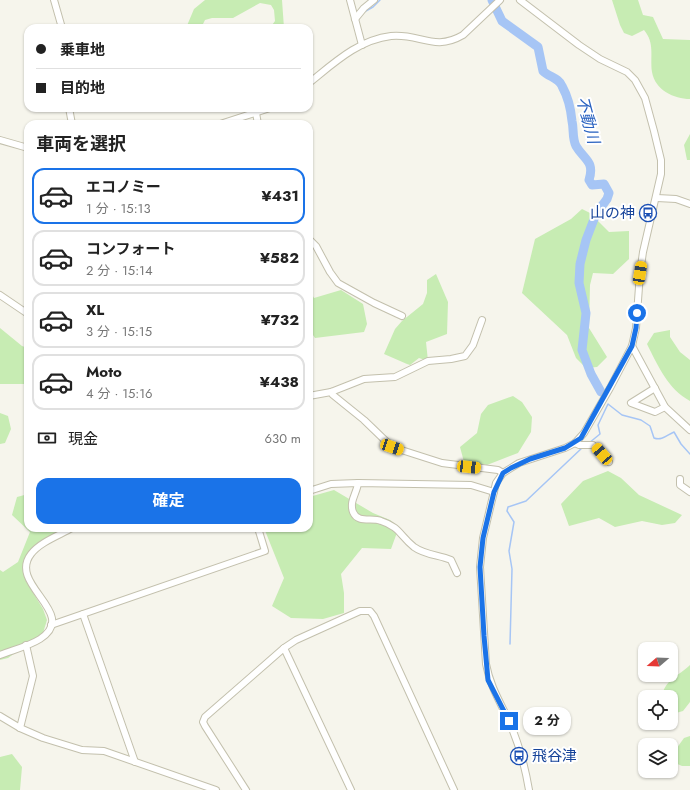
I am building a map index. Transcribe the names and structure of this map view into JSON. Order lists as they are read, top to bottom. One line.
{"water":["不動川"],"places":{"bus stop":["山の神","飛谷津"]},"north":"left","page":{"banner":["乗車地","目的地"],"heading":"車両を選択","list":[{"name":"エコノミー","note":"1 分 · 15:13","value":"¥431"},{"name":"コンフォート","note":"2 分 · 15:14","value":"¥582"},{"name":"XL","note":"3 分 · 15:15","value":"¥732"},{"name":"Moto","note":"4 分 · 15:16","value":"¥438"}],"pay":["現金","630 m"],"buttons":"確定","bubble":"2 分"}}
